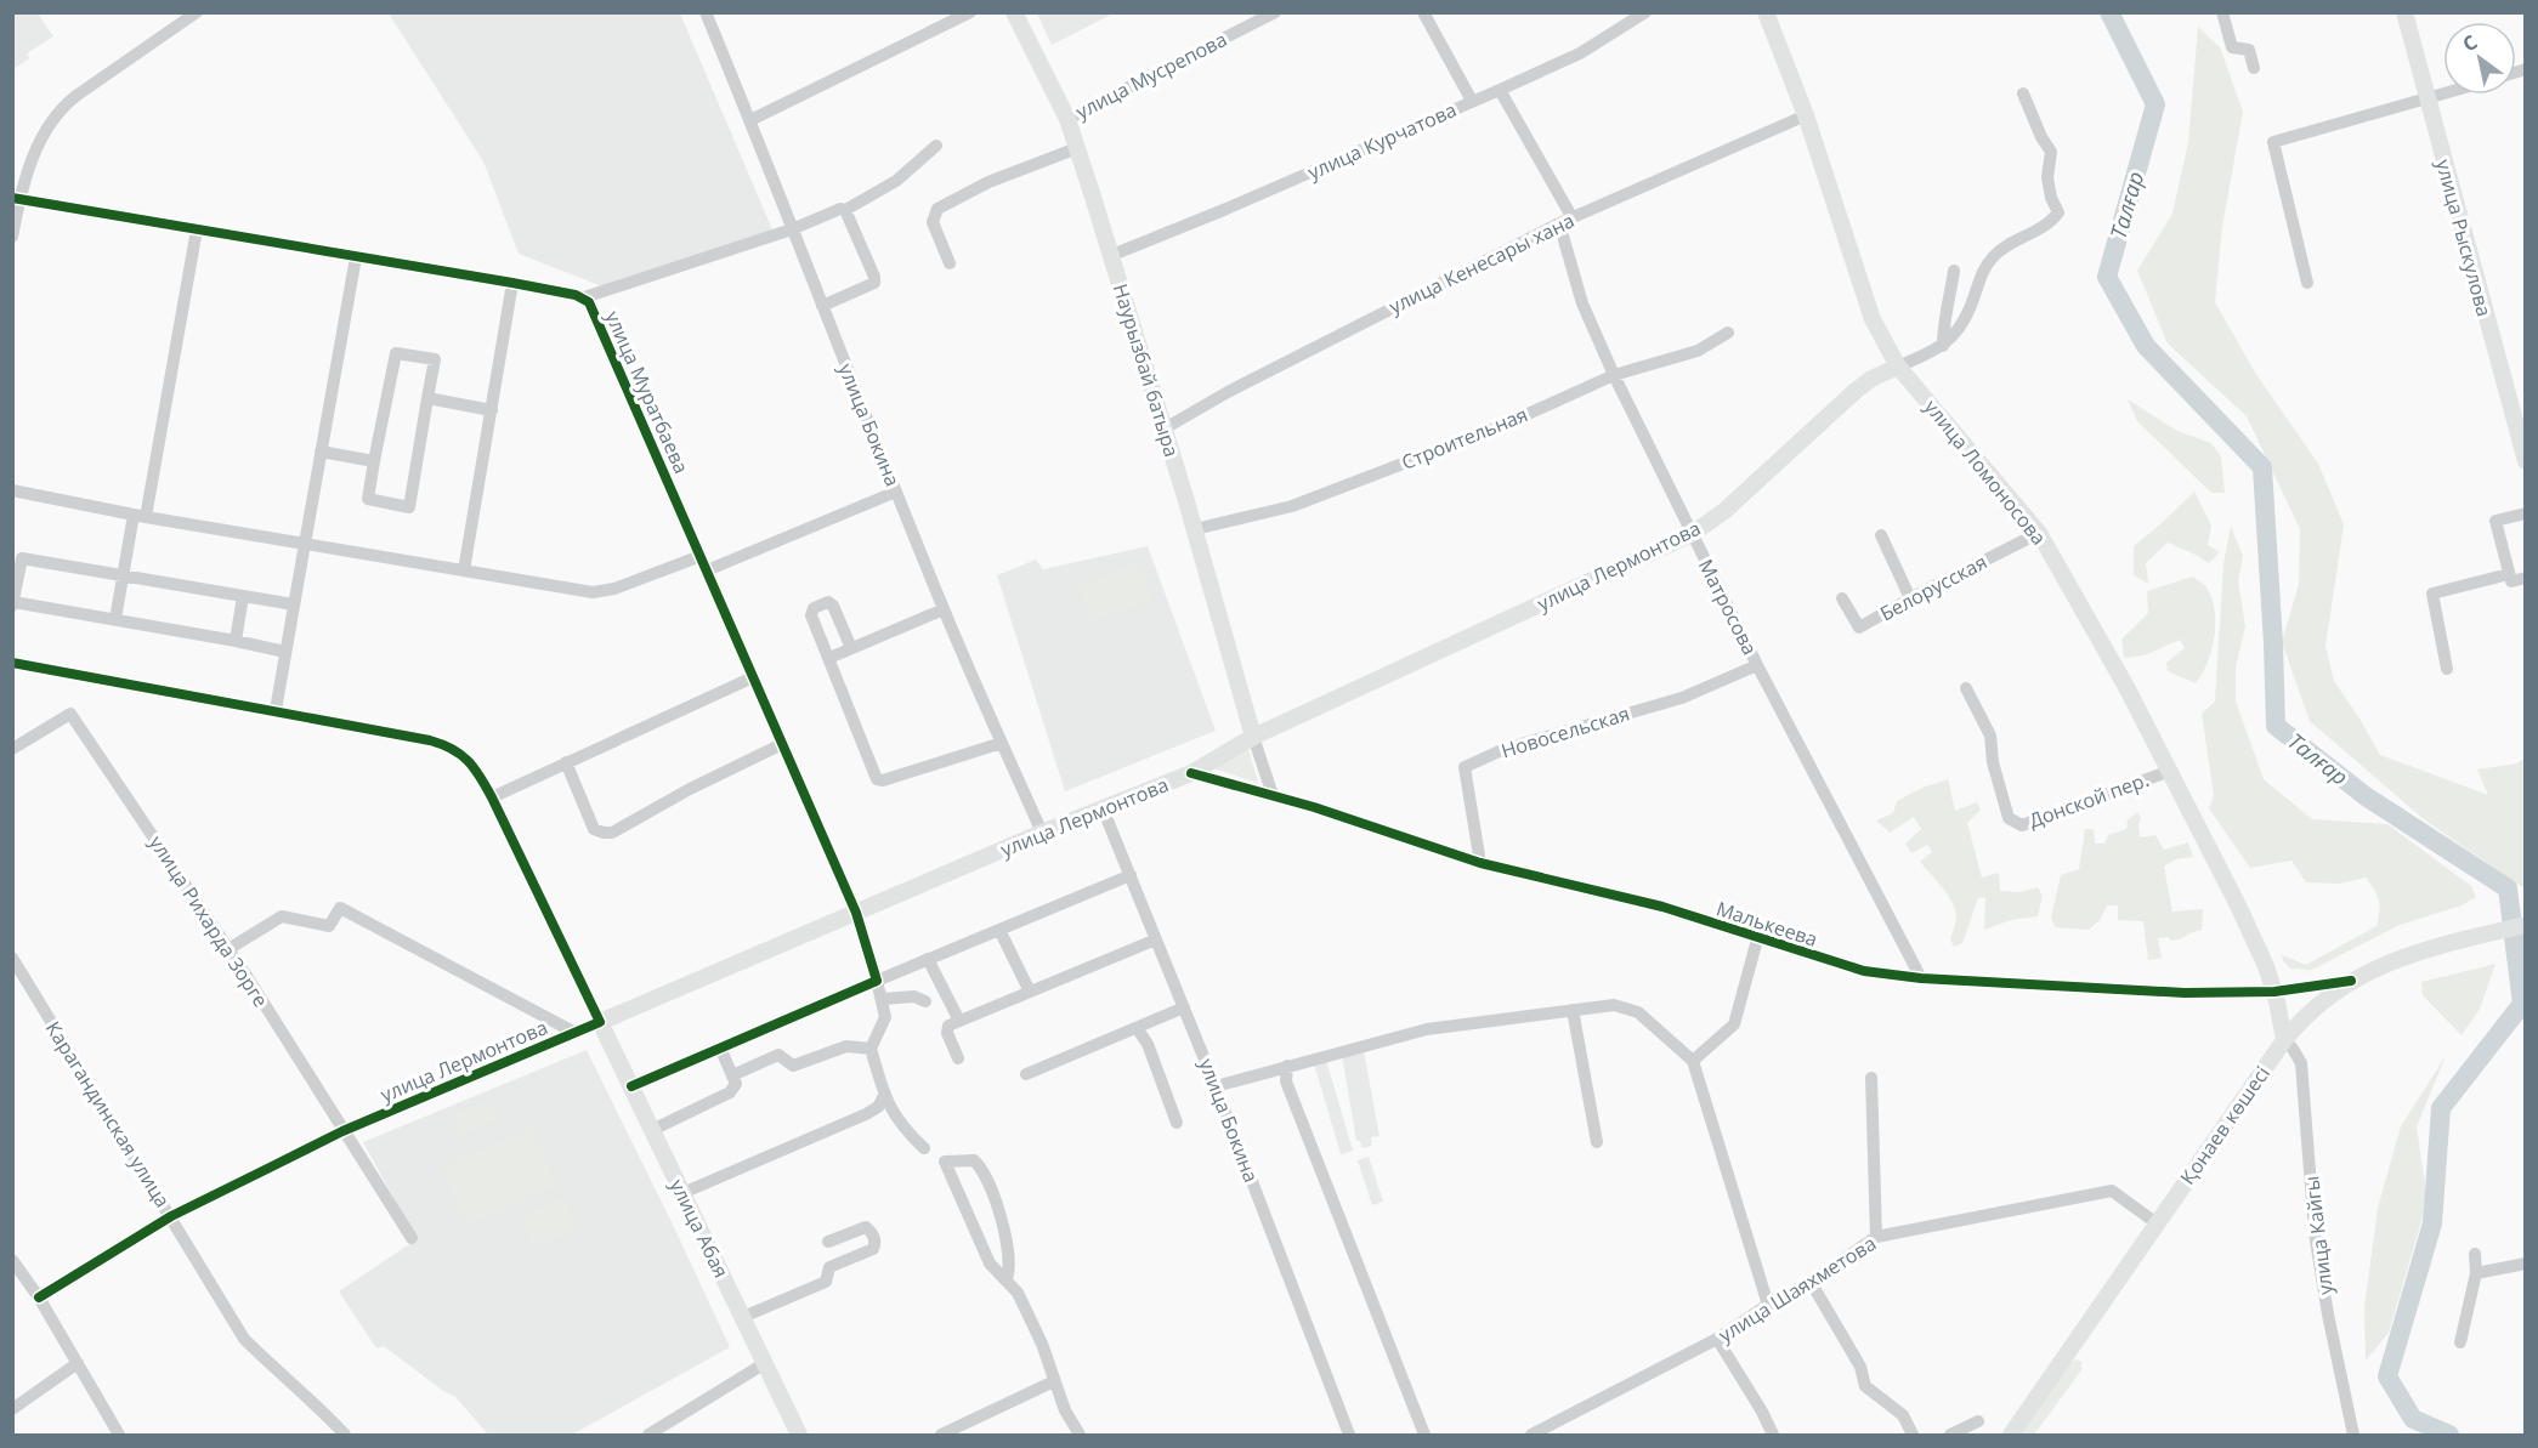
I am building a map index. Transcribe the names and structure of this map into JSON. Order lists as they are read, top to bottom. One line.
{"streets":{"main road":["улица Рыскулова","Наурызбай батыра","улица Ломоносова","улица Лермонтова","Қонаев көшесі","улица Абая"],"street":["улица Мусрепова","улица Курчатова","улица Кенесары хана","улица Муратбаева","улица Бокина","Строительная","Белорусская","Матросова","Новосельская","Донской пер.","улица Рихарда Зорге","Малькеева","Карагандинская улица","улица Кайгы","улица Шаяхметова"]},"crossings":[["улица Мусрепова","Наурызбай батыра"],["улица Курчатова","Наурызбай батыра"],["улица Курчатова","Матросова"],["улица Кенесары хана","Наурызбай батыра"],["улица Кенесары хана","улица Ломоносова"],["улица Кенесары хана","Матросова"],["Наурызбай батыра","Строительная"],["Наурызбай батыра","улица Лермонтова"],["улица Муратбаева","улица Лермонтова"],["улица Бокина","улица Лермонтова"],["Строительная","Матросова"],["улица Ломоносова","улица Лермонтова"],["улица Ломоносова","Белорусская"],["улица Ломоносова","Донской пер."],["улица Ломоносова","Малькеева"],["улица Ломоносова","Қонаев көшесі"],["улица Ломоносова","улица Кайгы"],["улица Лермонтова","Матросова"],["улица Лермонтова","улица Рихарда Зорге"],["улица Лермонтова","Малькеева"],["улица Лермонтова","Карагандинская улица"],["улица Лермонтова","улица Абая"],["Матросова","Новосельская"],["Матросова","Малькеева"],["Новосельская","Малькеева"],["Малькеева","Қонаев көшесі"],["Қонаев көшесі","улица Кайгы"],["Қонаев көшесі","улица Шаяхметова"]],"water":["Талғар"],"north":"top left"}
